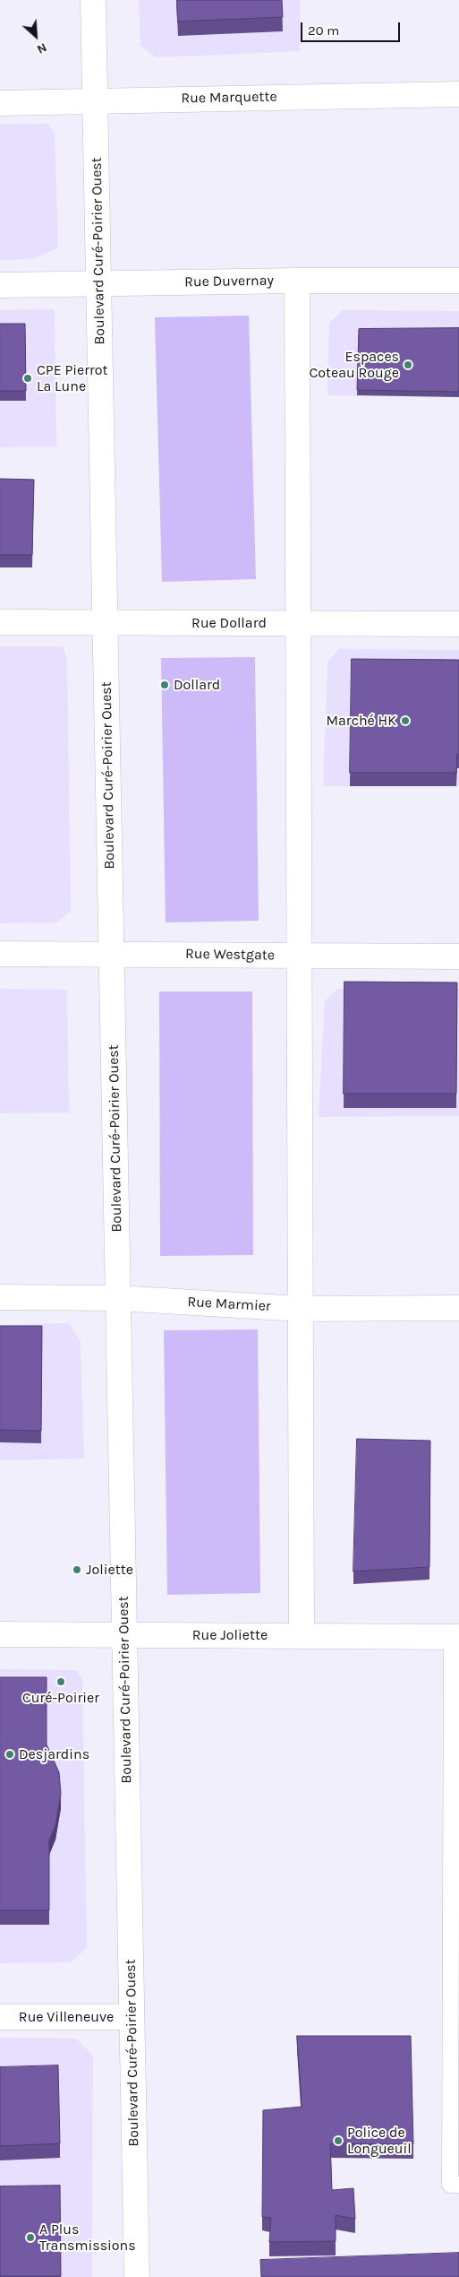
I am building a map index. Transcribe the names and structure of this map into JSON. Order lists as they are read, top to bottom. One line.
{"streets":{"street":["Rue Marquette","Boulevard Curé-Poirier Ouest","Rue Duvernay","Rue Dollard","Rue Westgate","Rue Marmier","Rue Joliette","Rue Villeneuve"]},"crossings":[["Rue Marquette","Boulevard Curé-Poirier Ouest"],["Boulevard Curé-Poirier Ouest","Rue Duvernay"],["Boulevard Curé-Poirier Ouest","Rue Dollard"],["Boulevard Curé-Poirier Ouest","Rue Westgate"],["Boulevard Curé-Poirier Ouest","Rue Marmier"],["Boulevard Curé-Poirier Ouest","Rue Joliette"],["Boulevard Curé-Poirier Ouest","Rue Villeneuve"]],"places":["Espaces Coteau Rouge","CPE Pierrot La Lune","Dollard","Marché HK","Joliette","Curé-Poirier","Desjardins","Police de Longueuil","A Plus Transmissions"],"scale_bar":"20 m","north":"bottom right"}
